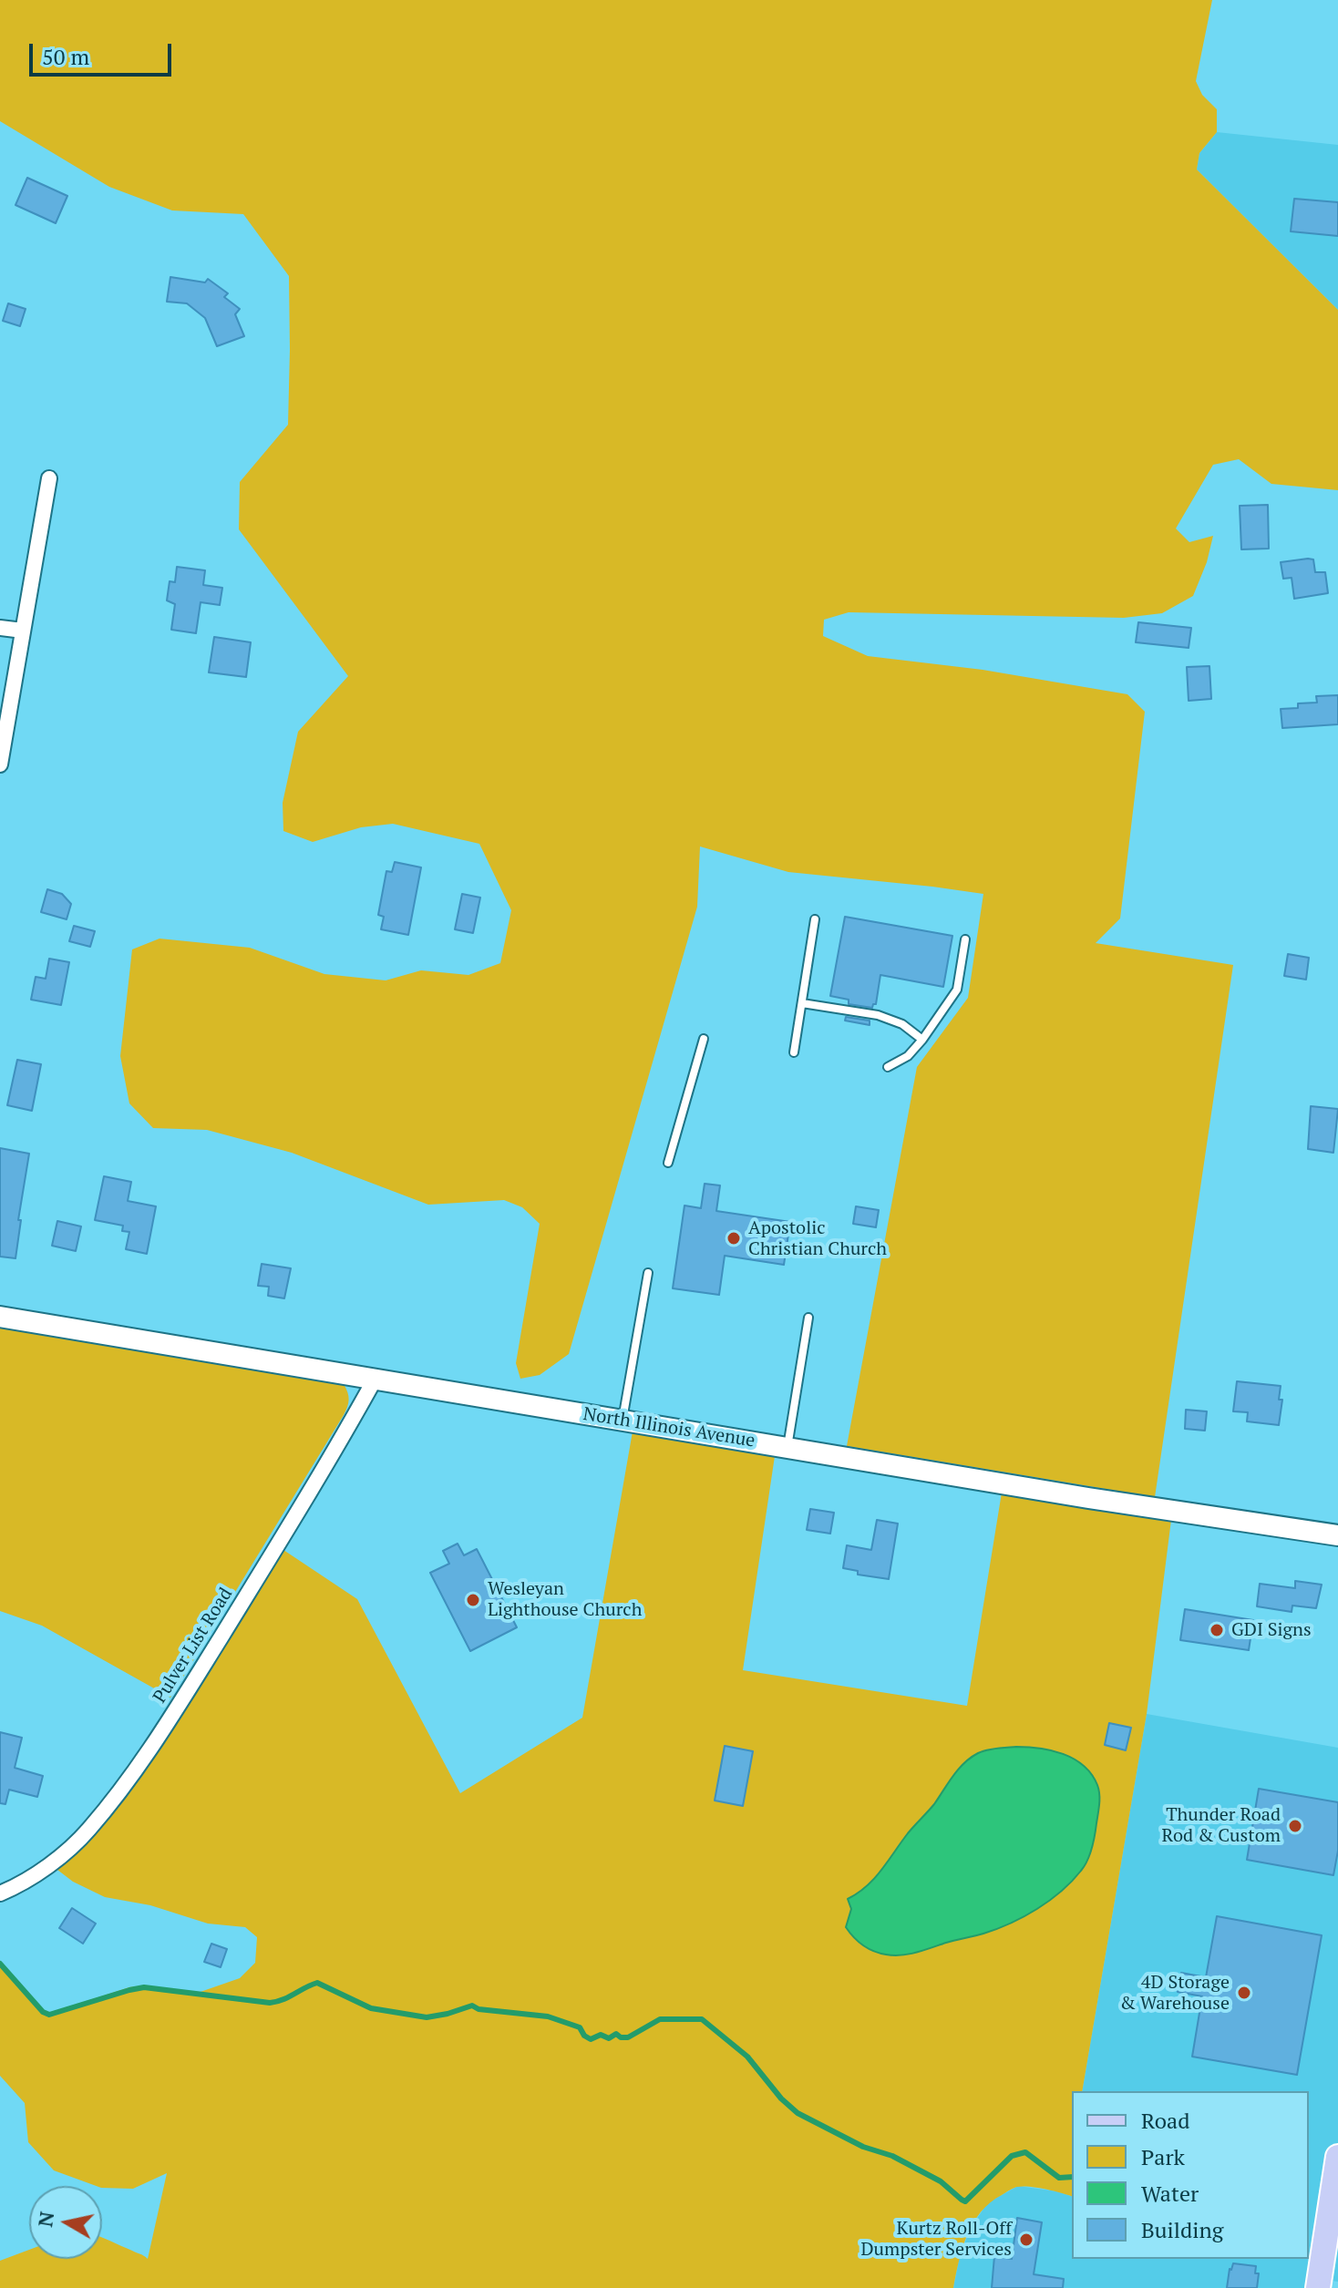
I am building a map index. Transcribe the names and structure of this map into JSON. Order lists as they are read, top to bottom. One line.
{"streets":{"street":["North Illinois Avenue","Pulver List Road"]},"crossings":[["North Illinois Avenue","Pulver List Road"]],"places":["Apostolic Christian Church","Wesleyan Lighthouse Church","GDI Signs","Thunder Road Rod & Custom","4D Storage & Warehouse","Kurtz Roll-Off Dumpster Services"],"legend":["Road","Park","Water","Building"],"scale_bar":"50 m","north":"left"}
